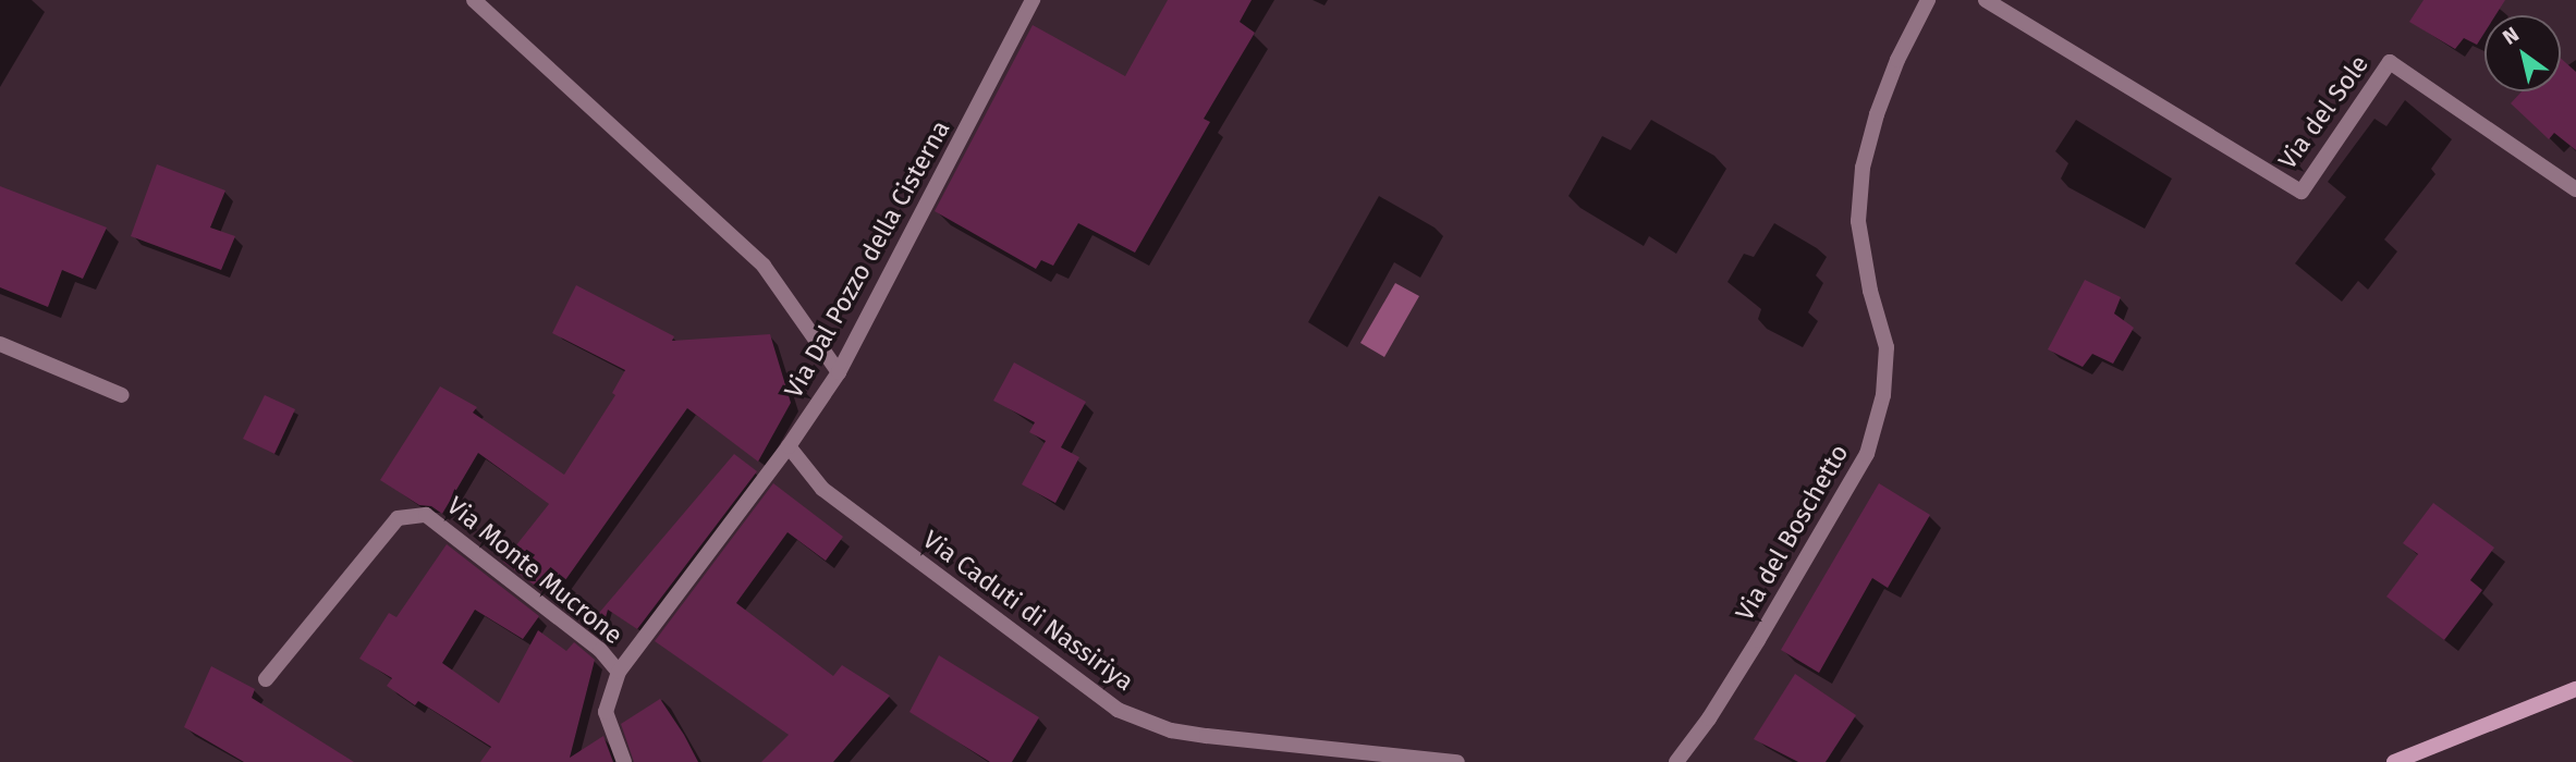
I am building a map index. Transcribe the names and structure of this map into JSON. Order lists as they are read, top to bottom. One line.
{"streets":{"street":["Via del Sole","Via Dal Pozzo della Cisterna","Via del Boschetto","Via Monte Mucrone","Via Caduti di Nassiriya"]},"crossings":[["Via Dal Pozzo della Cisterna","Via Monte Mucrone"],["Via Dal Pozzo della Cisterna","Via Caduti di Nassiriya"]],"north":"top left"}
